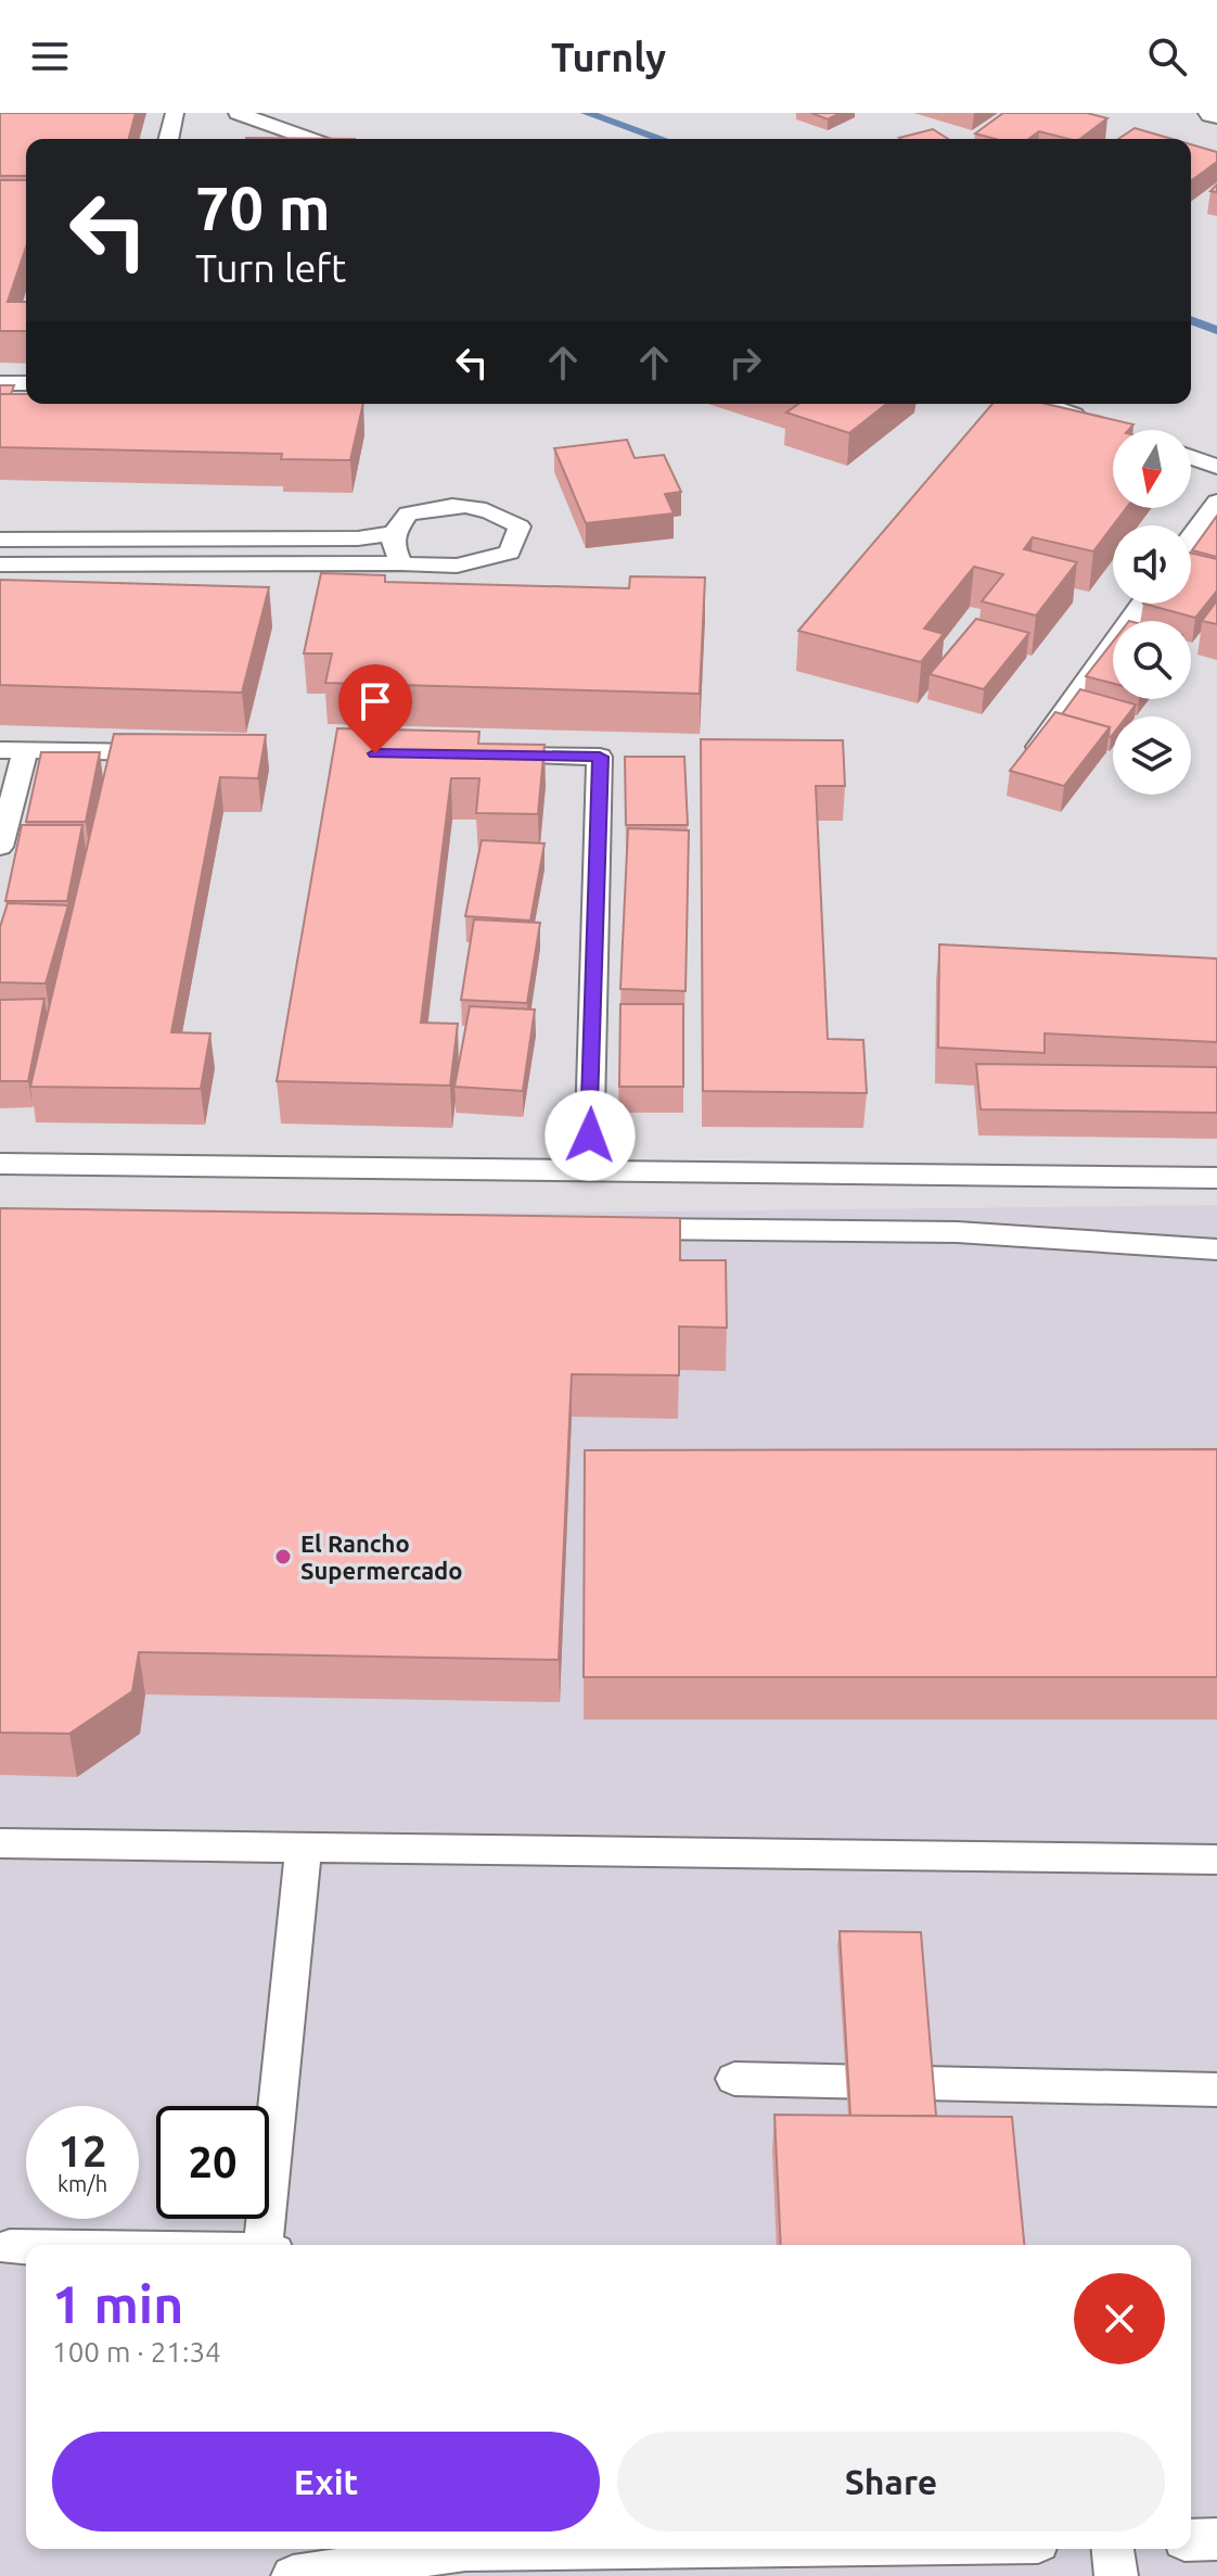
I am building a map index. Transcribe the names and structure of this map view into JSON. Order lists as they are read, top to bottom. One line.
{"places":["El Rancho Supermercado"],"north":"bottom","page":{"header":"Turnly","turn":["70 m","Turn left"],"speed":"12 km/h","limit":"20","heading":["1 min","100 m · 21:34"],"buttons":["Exit","Share"]}}
